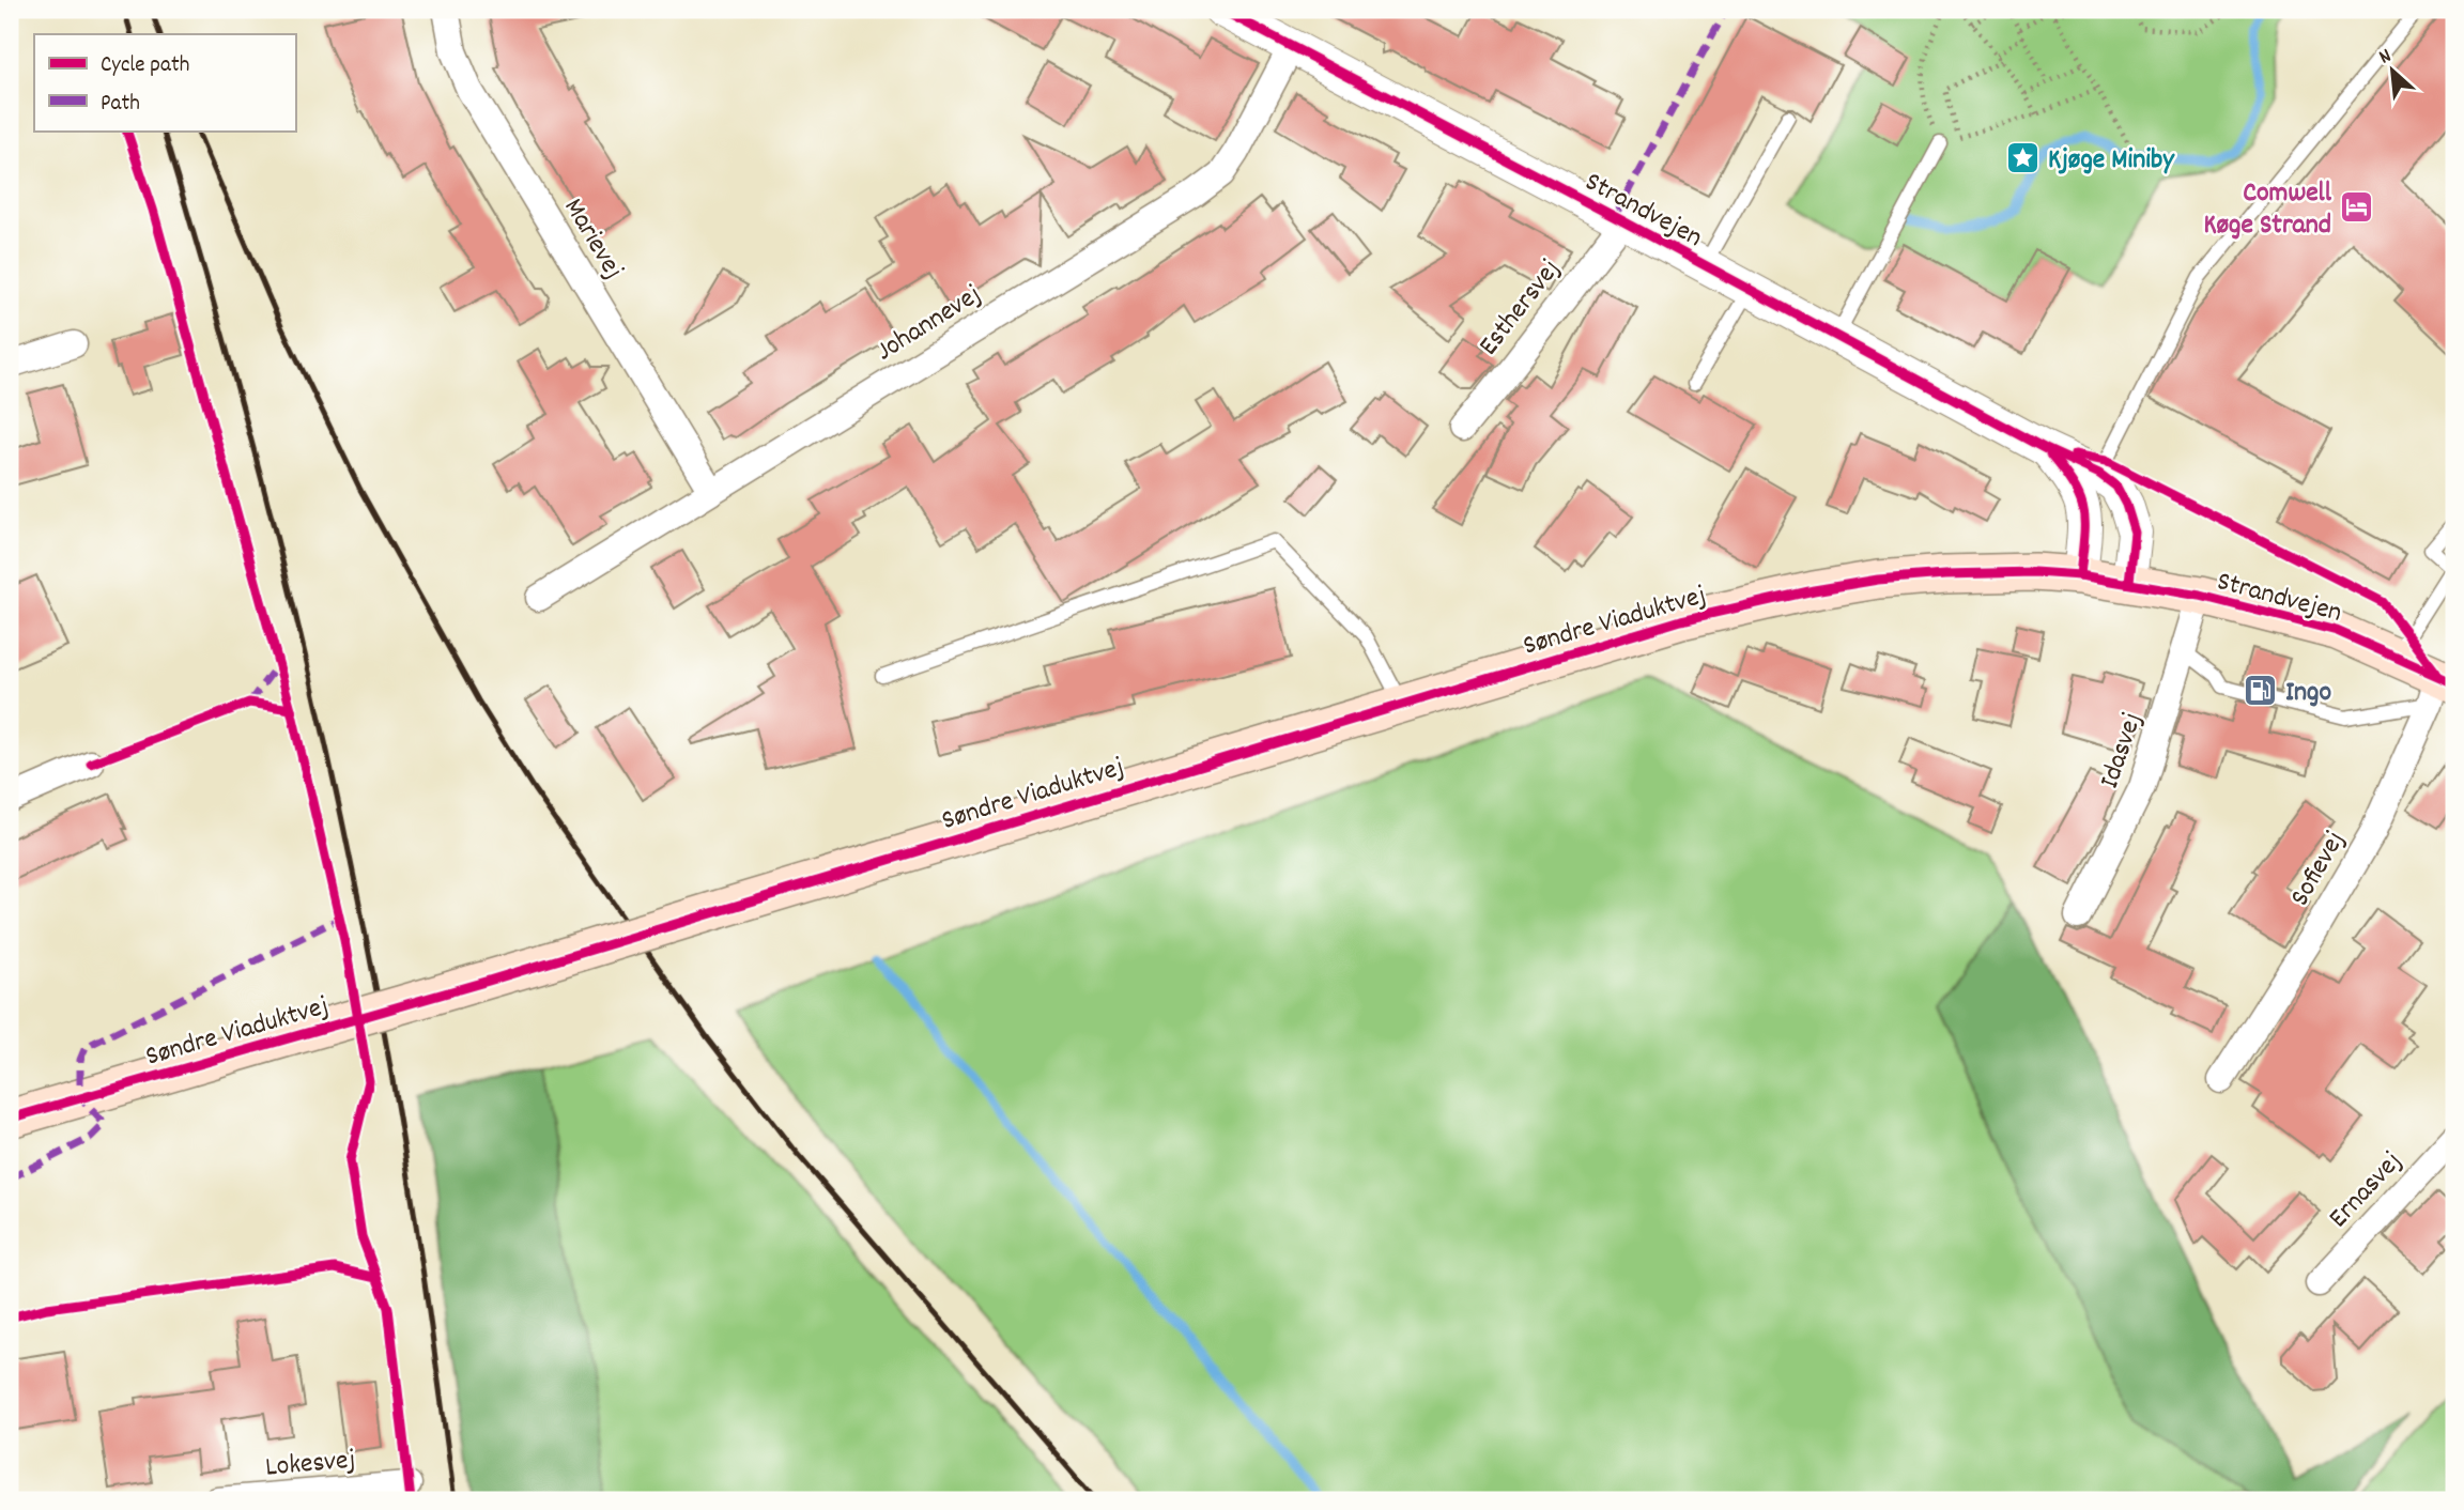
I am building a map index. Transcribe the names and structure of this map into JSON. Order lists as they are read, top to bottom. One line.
{"streets":{"main road":["Strandvejen","Søndre Viaduktvej"],"street":["Marievej","Esthersvej","Johannevej","Idasvej","Sofievej","Ernasvej","Lokesvej"]},"crossings":[["Strandvejen","Esthersvej"],["Strandvejen","Johannevej"],["Strandvejen","Søndre Viaduktvej"],["Strandvejen","Idasvej"],["Strandvejen","Sofievej"],["Marievej","Johannevej"]],"places":{"place":["Kjøge Miniby"],"hotel":["Comwell Køge Strand"],"fuel station":["Ingo"]},"legend":["Cycle path","Path"],"north":"top left"}
